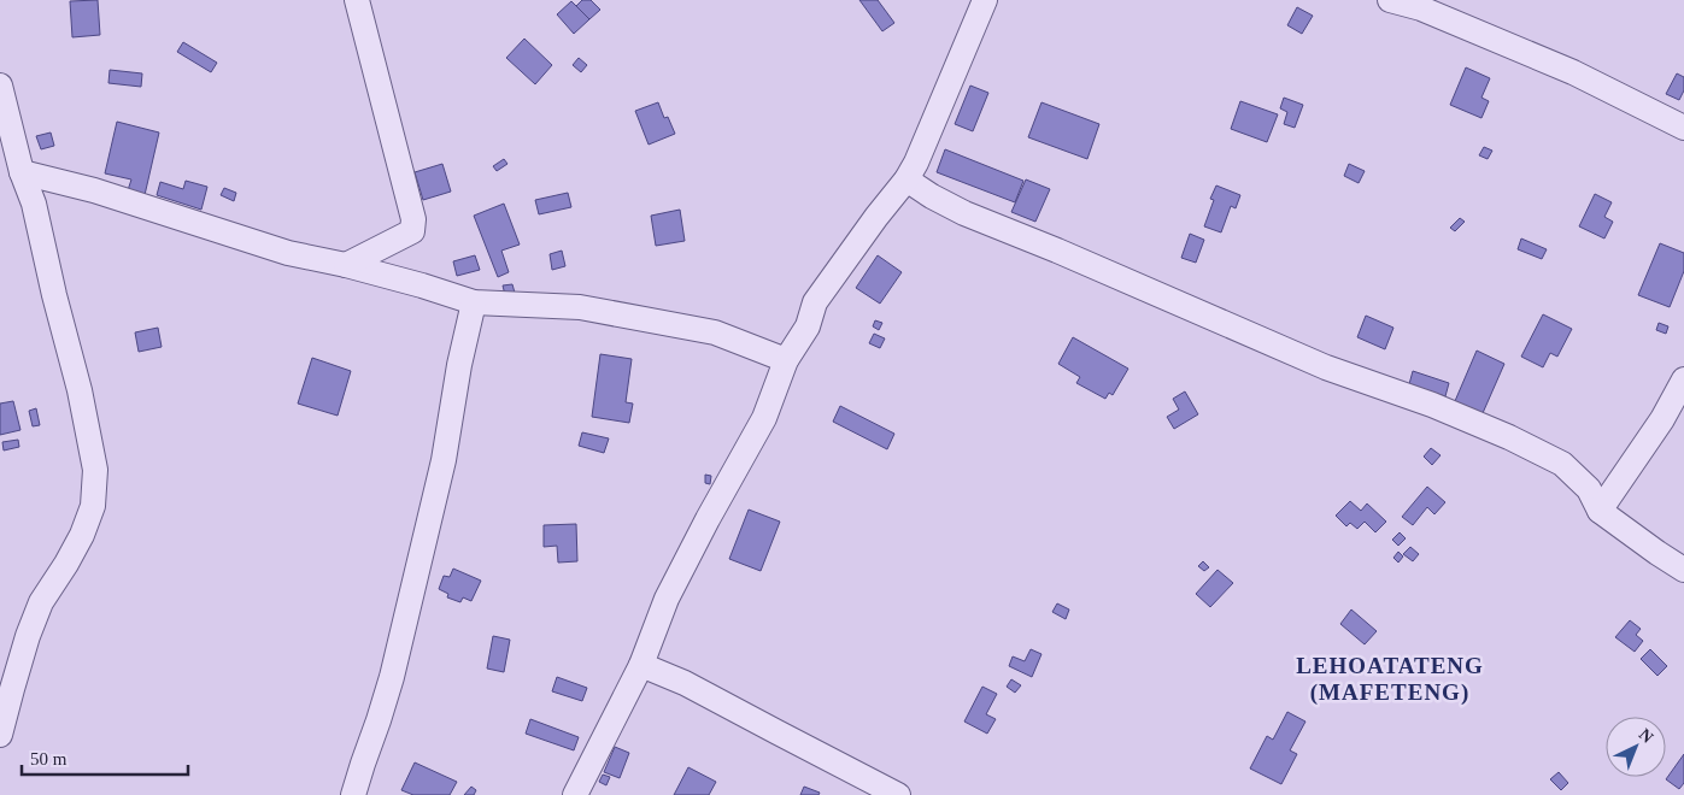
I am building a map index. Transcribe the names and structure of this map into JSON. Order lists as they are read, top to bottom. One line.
{"districts":["LEHOATATENG (MAFETENG)"],"scale_bar":"50 m","north":"top right"}
